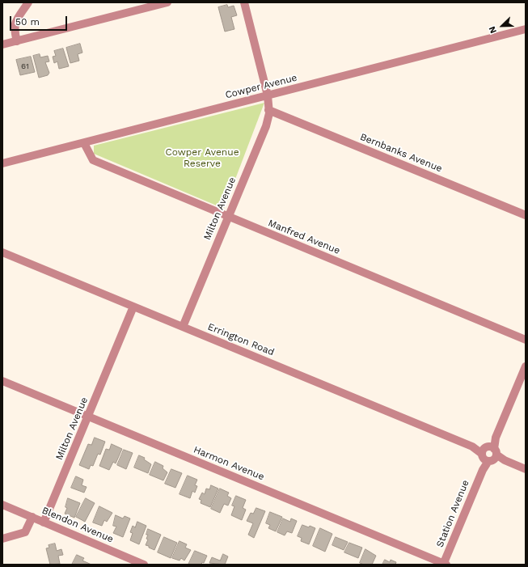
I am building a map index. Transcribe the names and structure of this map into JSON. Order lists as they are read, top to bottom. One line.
{"streets":{"street":["Cowper Avenue","Bernbanks Avenue","Milton Avenue","Manfred Avenue","Errington Road","Harmon Avenue","Station Avenue","Blendon Avenue"]},"crossings":[["Cowper Avenue","Milton Avenue"],["Cowper Avenue","Manfred Avenue"],["Bernbanks Avenue","Milton Avenue"],["Milton Avenue","Manfred Avenue"],["Milton Avenue","Errington Road"],["Milton Avenue","Harmon Avenue"],["Milton Avenue","Blendon Avenue"],["Errington Road","Station Avenue"],["Harmon Avenue","Station Avenue"]],"parks":["Cowper Avenue Reserve"],"house_numbers":["61"],"scale_bar":"50 m","north":"bottom left"}
